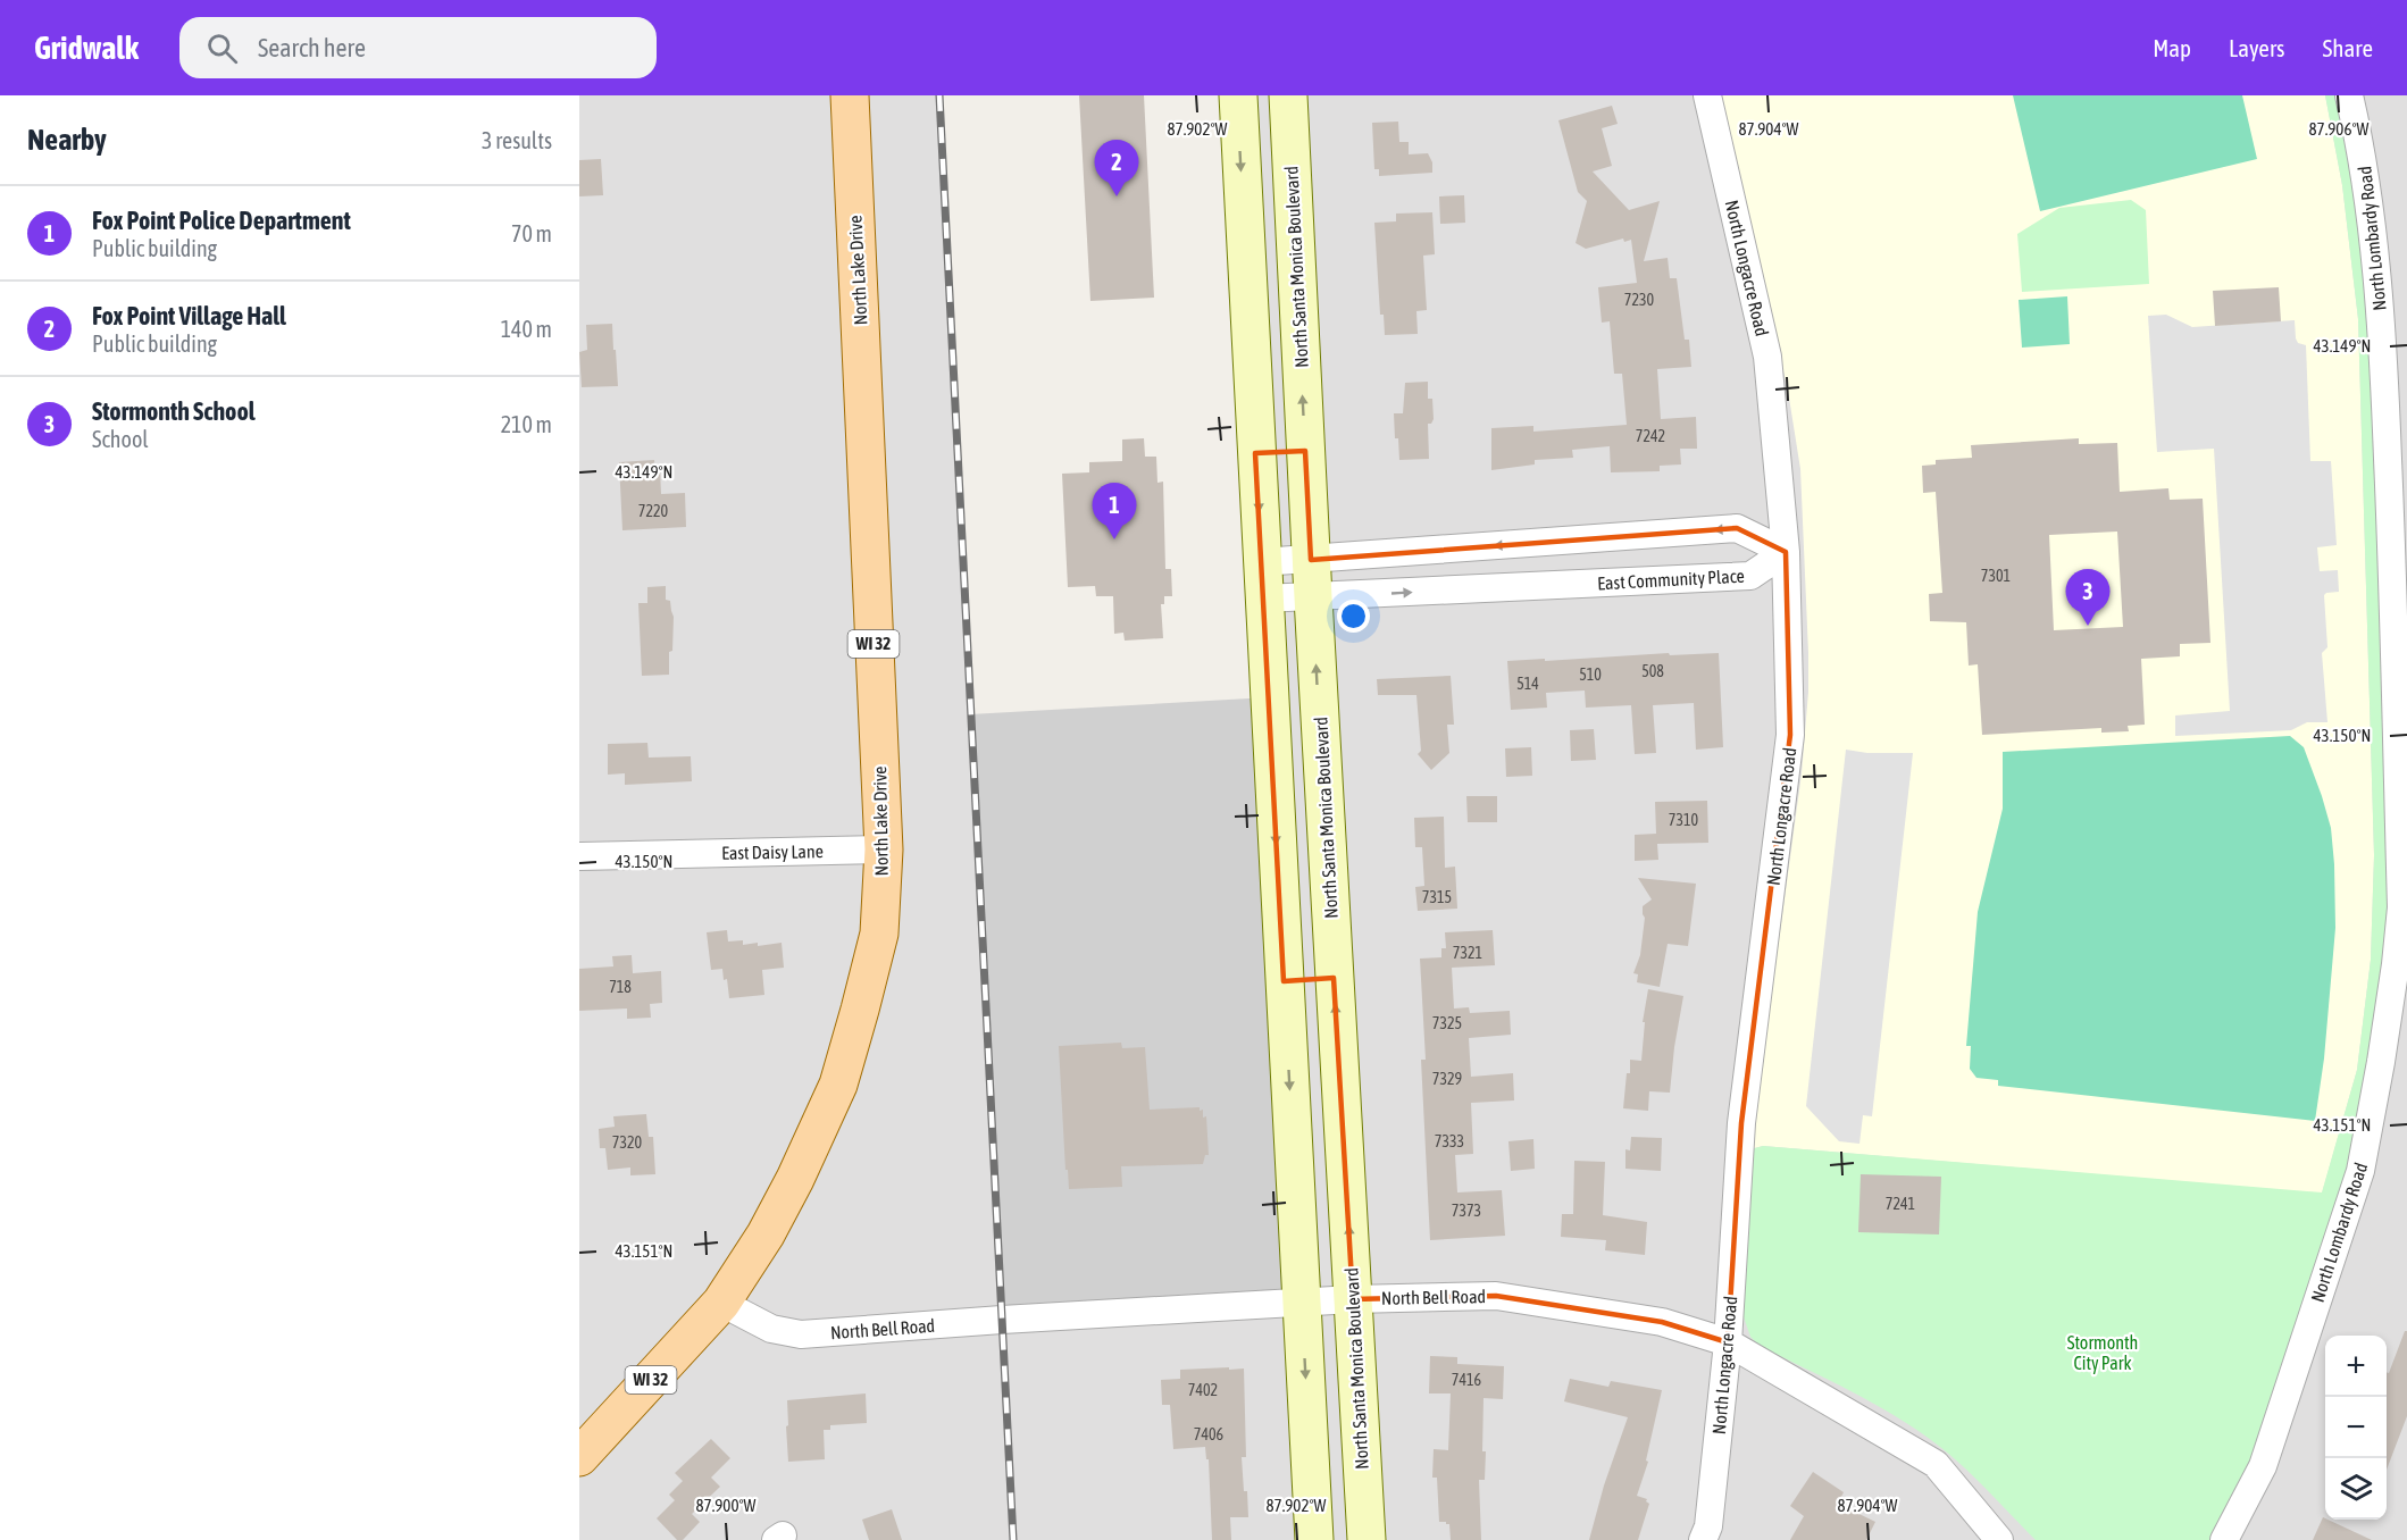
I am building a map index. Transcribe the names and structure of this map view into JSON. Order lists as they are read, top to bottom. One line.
{"streets":{"main road":["North Lake Drive","WI 32"],"street":["North Lombardy Road","North Santa Monica Boulevard","North Longacre Road","East Community Place","East Daisy Lane","North Bell Road"]},"crossings":[["North Santa Monica Boulevard","East Community Place"],["North Santa Monica Boulevard","North Bell Road"],["North Longacre Road","East Community Place"],["North Longacre Road","North Bell Road"],["North Lake Drive","East Daisy Lane"],["North Lake Drive","North Bell Road"]],"parks":["Stormonth City Park"],"house_numbers":["7230","7242","7220","7301","508","510","514","7310","7315","7321","718","7325","7329","7333","7320","7241","7373","7416","7402","7406"],"page":{"header":"Gridwalk","search":"Search here","nav":["Map","Layers","Share"],"heading":["Nearby","3 results"],"pins":["2","1","3"],"list":[{"mark":"1","name":"Fox Point Police Department","note":"Public building","value":"70 m"},{"mark":"2","name":"Fox Point Village Hall","note":"Public building","value":"140 m"},{"mark":"3","name":"Stormonth School","note":"School","value":"210 m"}],"map_buttons":["+","−"]},"coordinates":["87.906°W","87.902°W","87.904°W","43.149°N","43.150°N","43.151°N","87.900°W"]}
